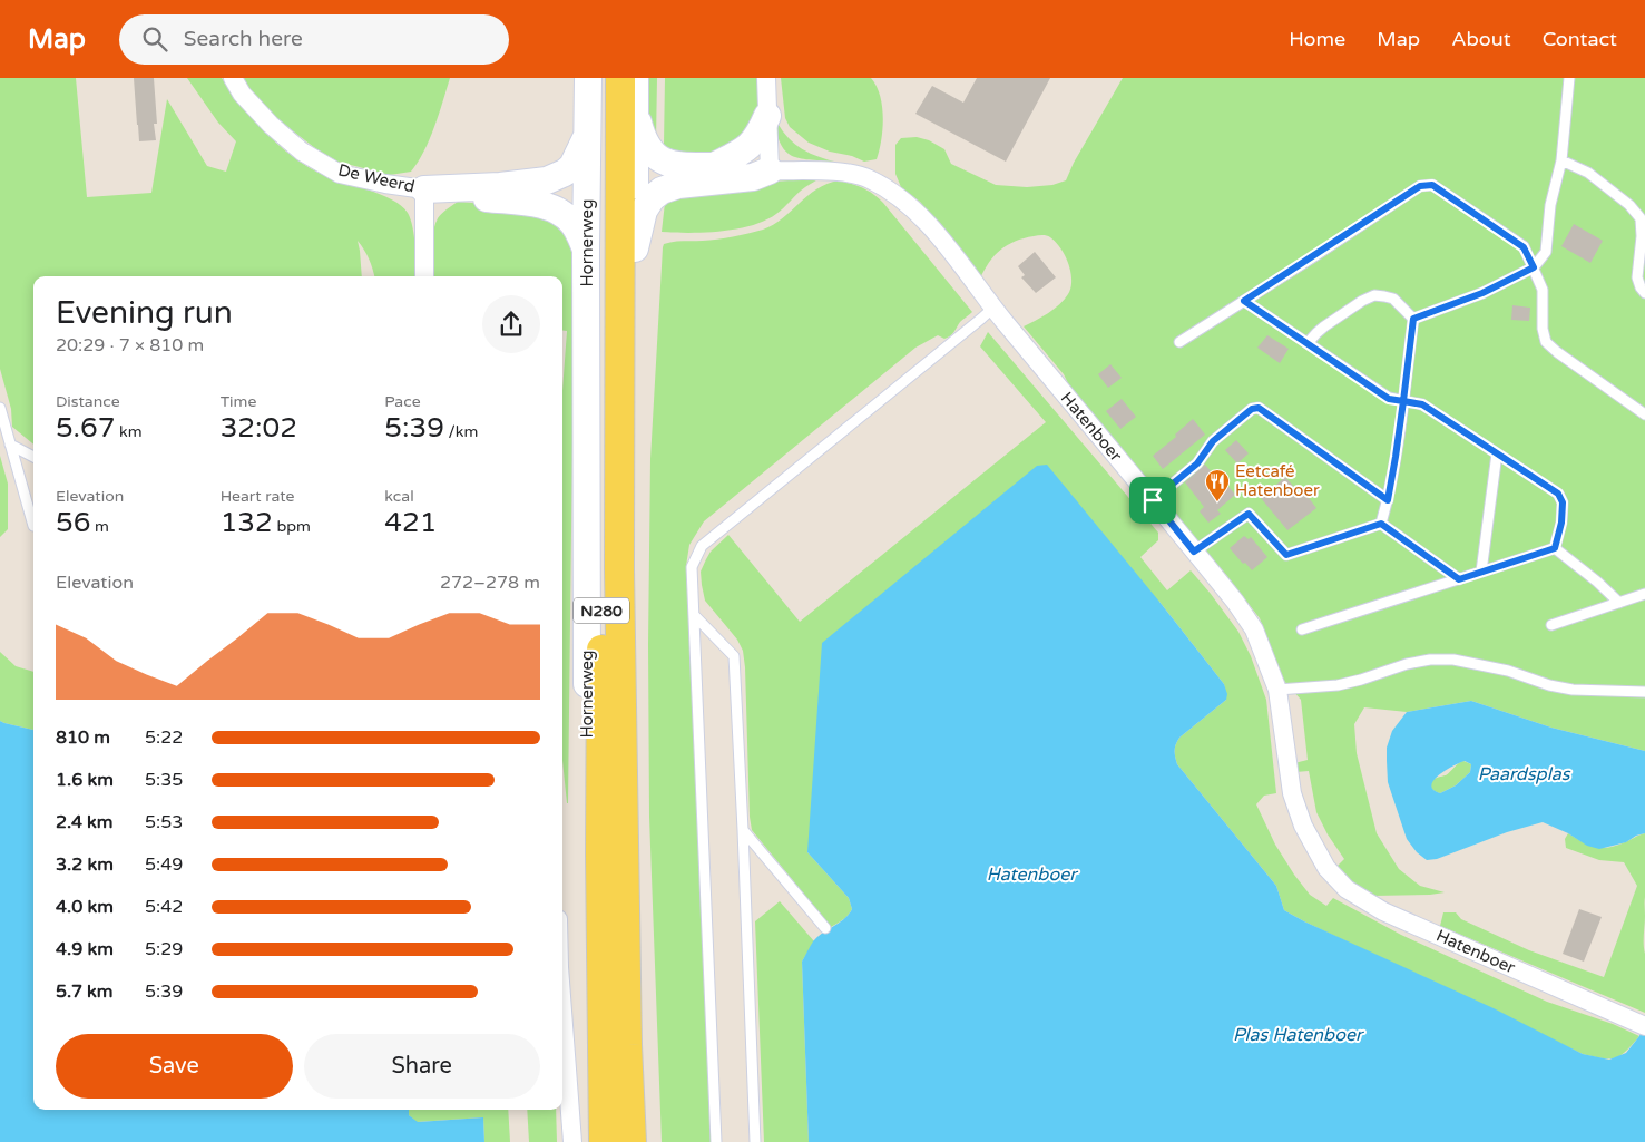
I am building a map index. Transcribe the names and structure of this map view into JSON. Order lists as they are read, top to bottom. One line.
{"streets":{"main road":["Hornerweg","N280"],"street":["De Weerd","Hatenboer"]},"water":["Paardsplas","Hatenboer","Plas Hatenboer"],"places":{"restaurant":["Eetcafé Hatenboer"]},"page":{"header":"Map","search":"Search here","nav":["Home","Map","About","Contact"],"heading":["Evening run","20:29 · 7 × 810 m"],"stats":[["Distance","5.67 km"],["Time","32:02"],["Pace","5:39 /km"],["Elevation","56 m"],["Heart rate","132 bpm"],["kcal","421"]],"chart":["Elevation","272–278 m"],"list":[{"name":"810 m","note":"5:22"},{"name":"1.6 km","note":"5:35"},{"name":"2.4 km","note":"5:53"},{"name":"3.2 km","note":"5:49"},{"name":"4.0 km","note":"5:42"},{"name":"4.9 km","note":"5:29"},{"name":"5.7 km","note":"5:39"}],"buttons":["Save","Share"]}}
